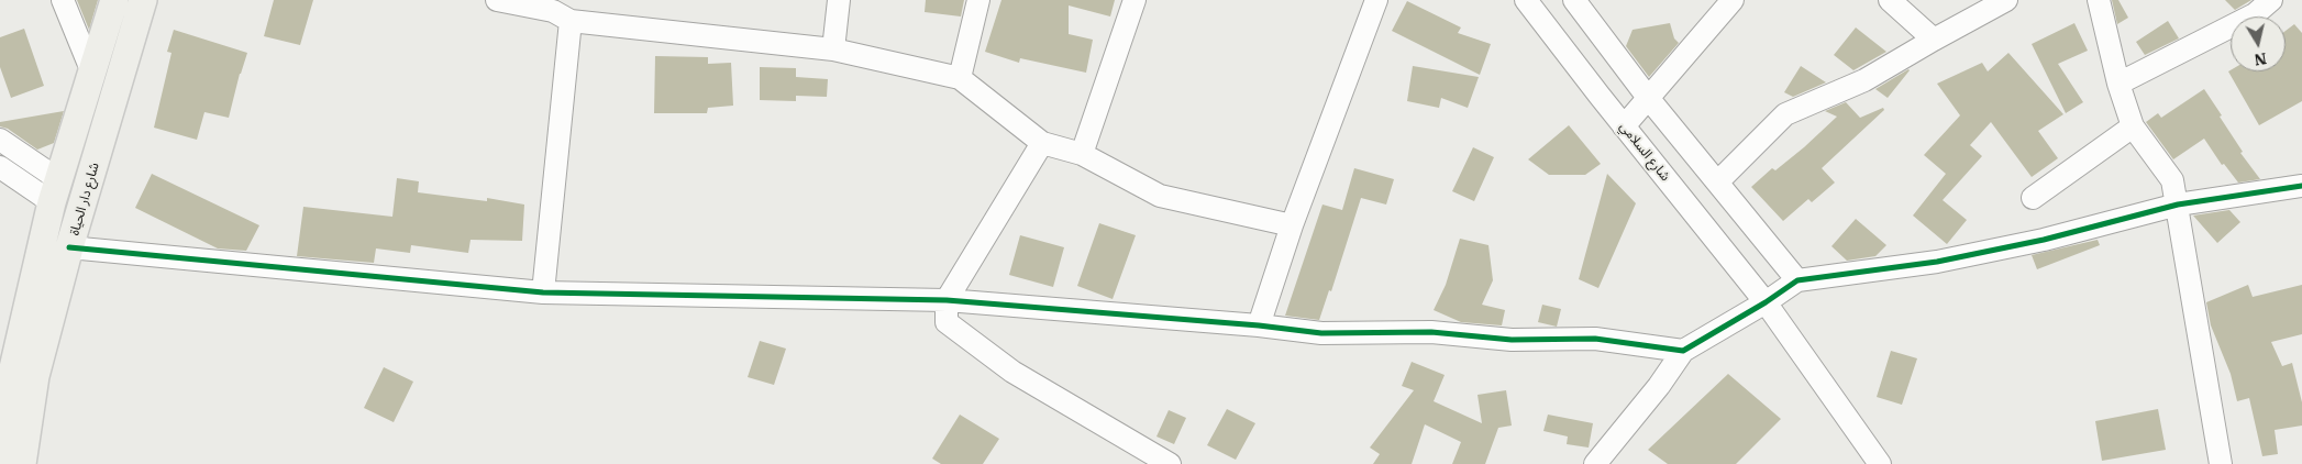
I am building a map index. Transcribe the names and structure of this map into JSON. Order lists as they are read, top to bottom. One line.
{"streets":{"main road":["شارع دار الحياة"],"street":["شارع السلامي"]},"north":"bottom"}
